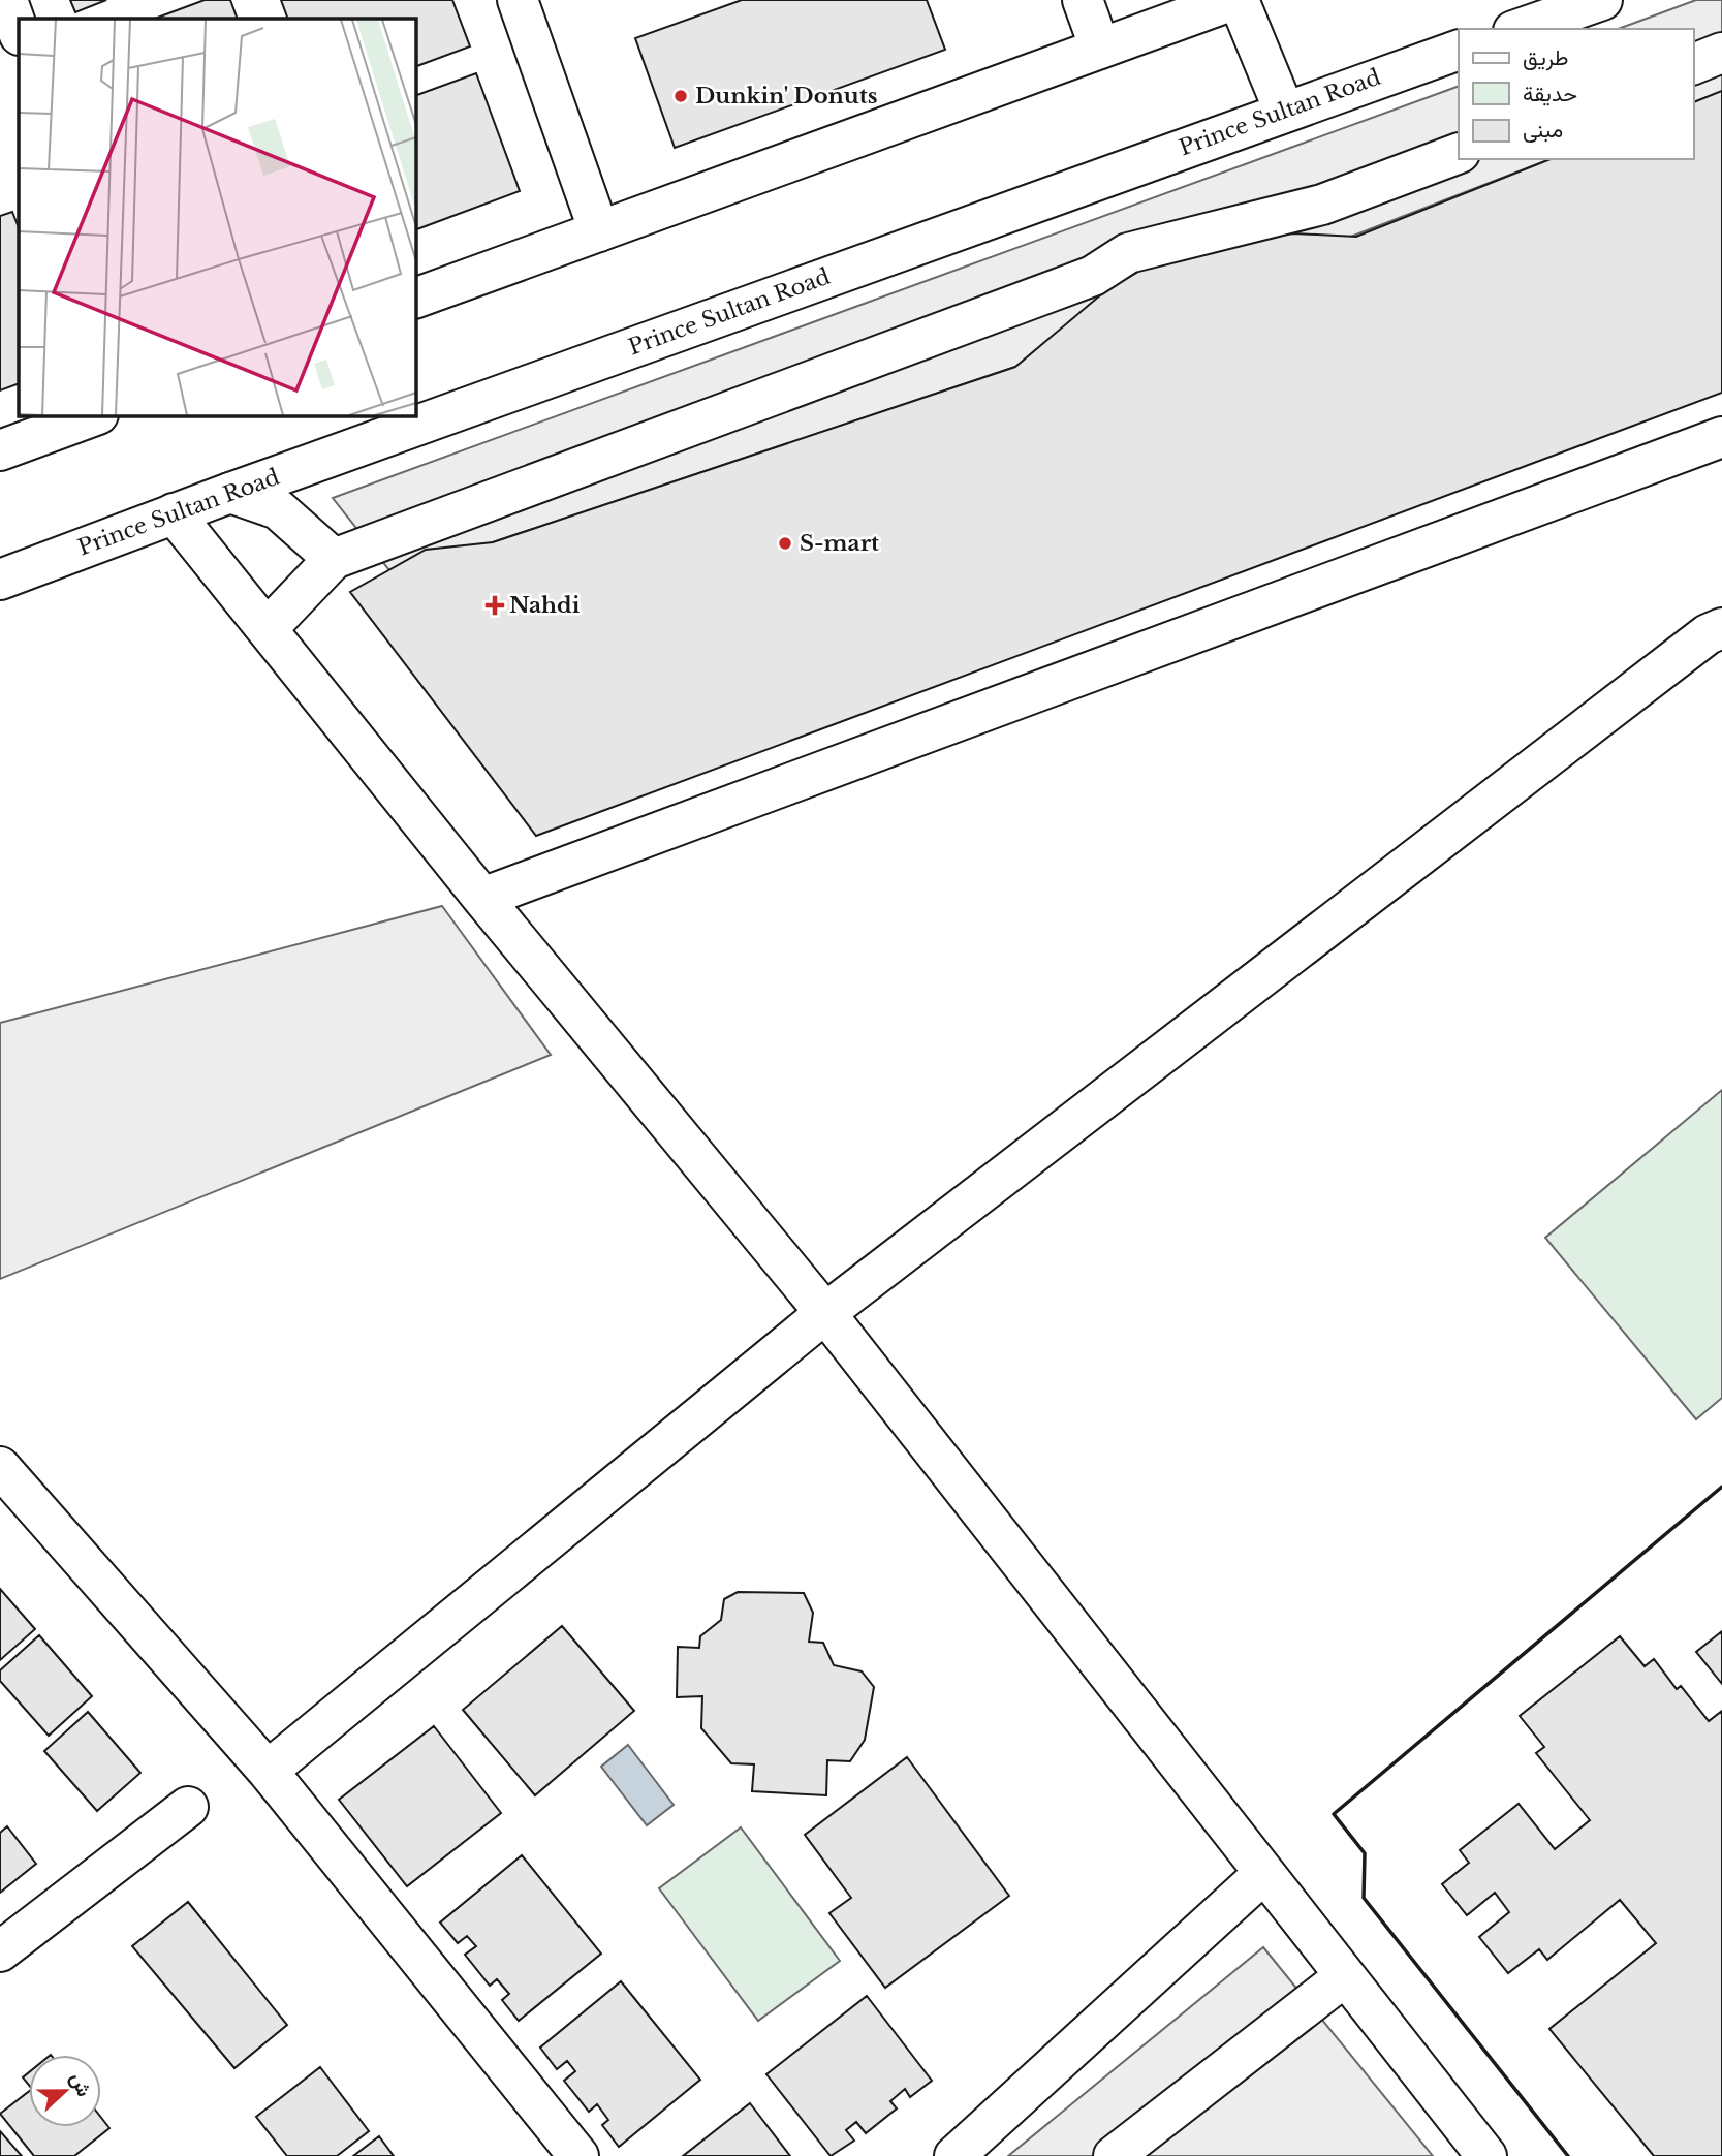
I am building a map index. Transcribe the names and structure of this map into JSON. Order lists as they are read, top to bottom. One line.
{"streets":{"street":["Prince Sultan Road"]},"places":{"other":["Dunkin' Donuts","S-mart"],"health":["Nahdi"]},"legend":["طريق","حديقة","مبنى"],"north":"right"}
